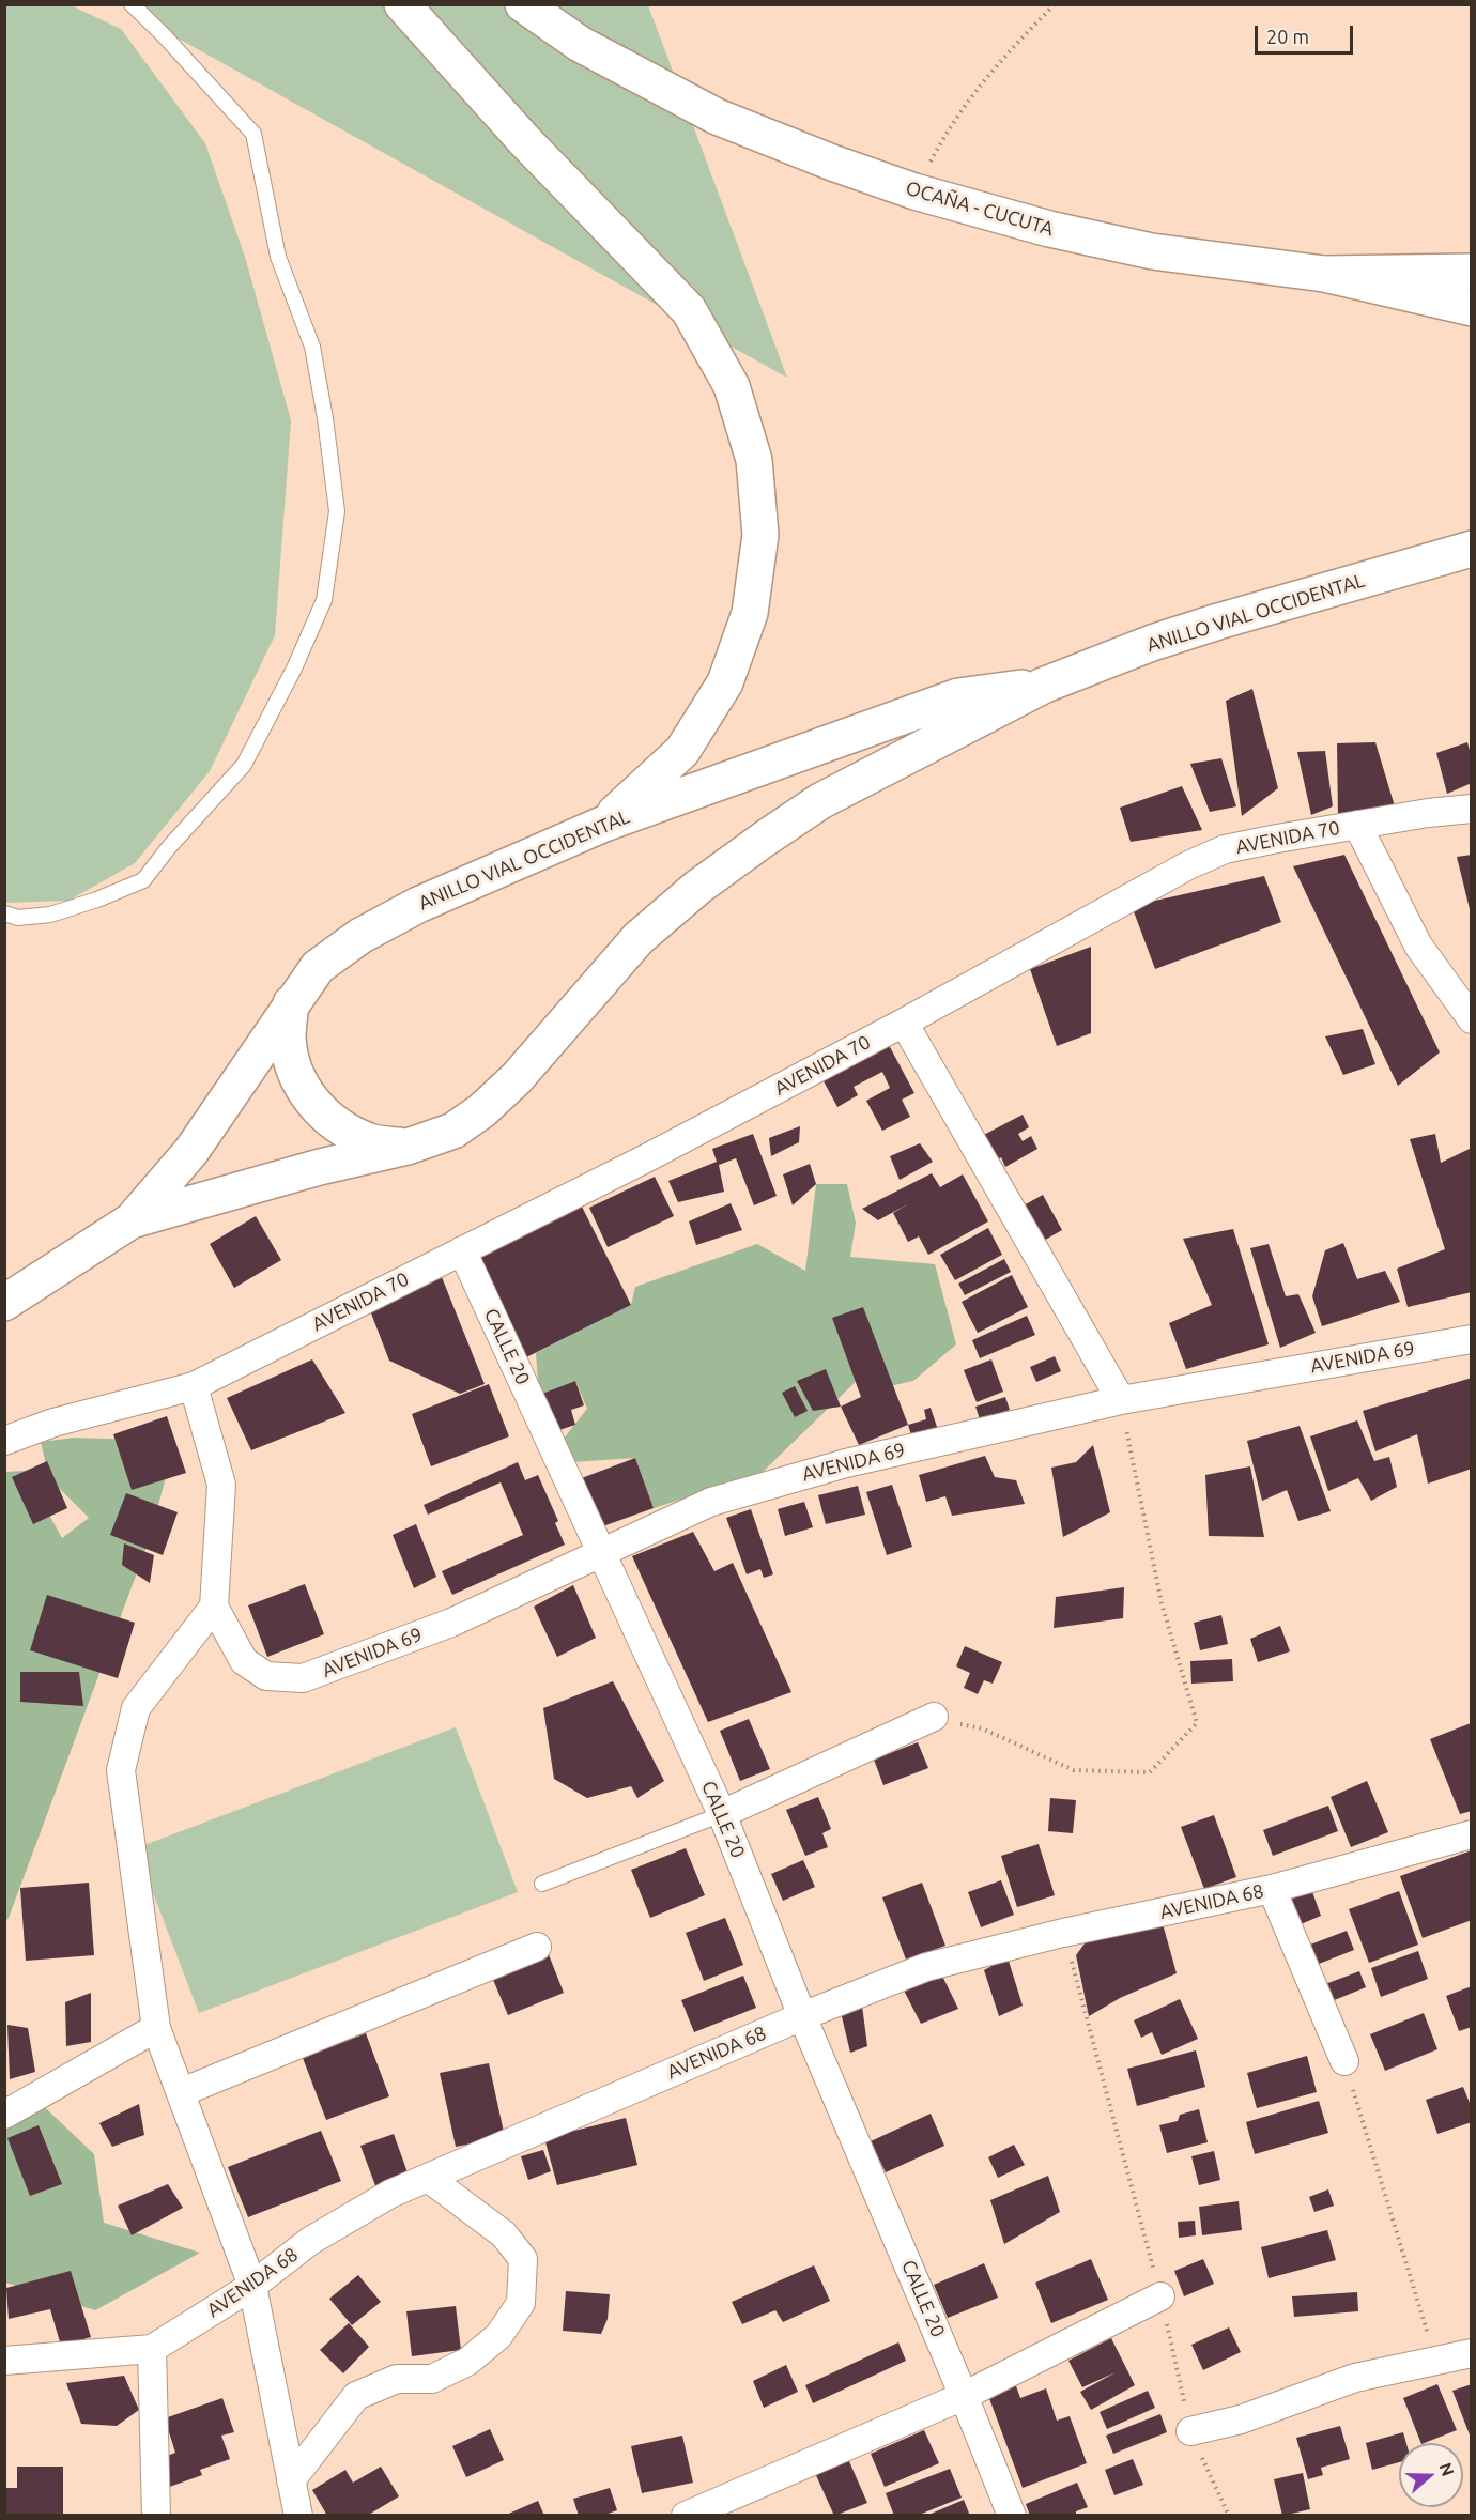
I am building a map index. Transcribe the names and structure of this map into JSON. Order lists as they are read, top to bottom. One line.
{"streets":{"main road":["OCAÑA - CUCUTA","ANILLO VIAL OCCIDENTAL"],"street":["AVENIDA 70","CALLE 20","AVENIDA 69","AVENIDA 68"]},"crossings":[["AVENIDA 70","CALLE 20"],["CALLE 20","AVENIDA 69"],["CALLE 20","AVENIDA 68"]],"scale_bar":"20 m","north":"right"}
